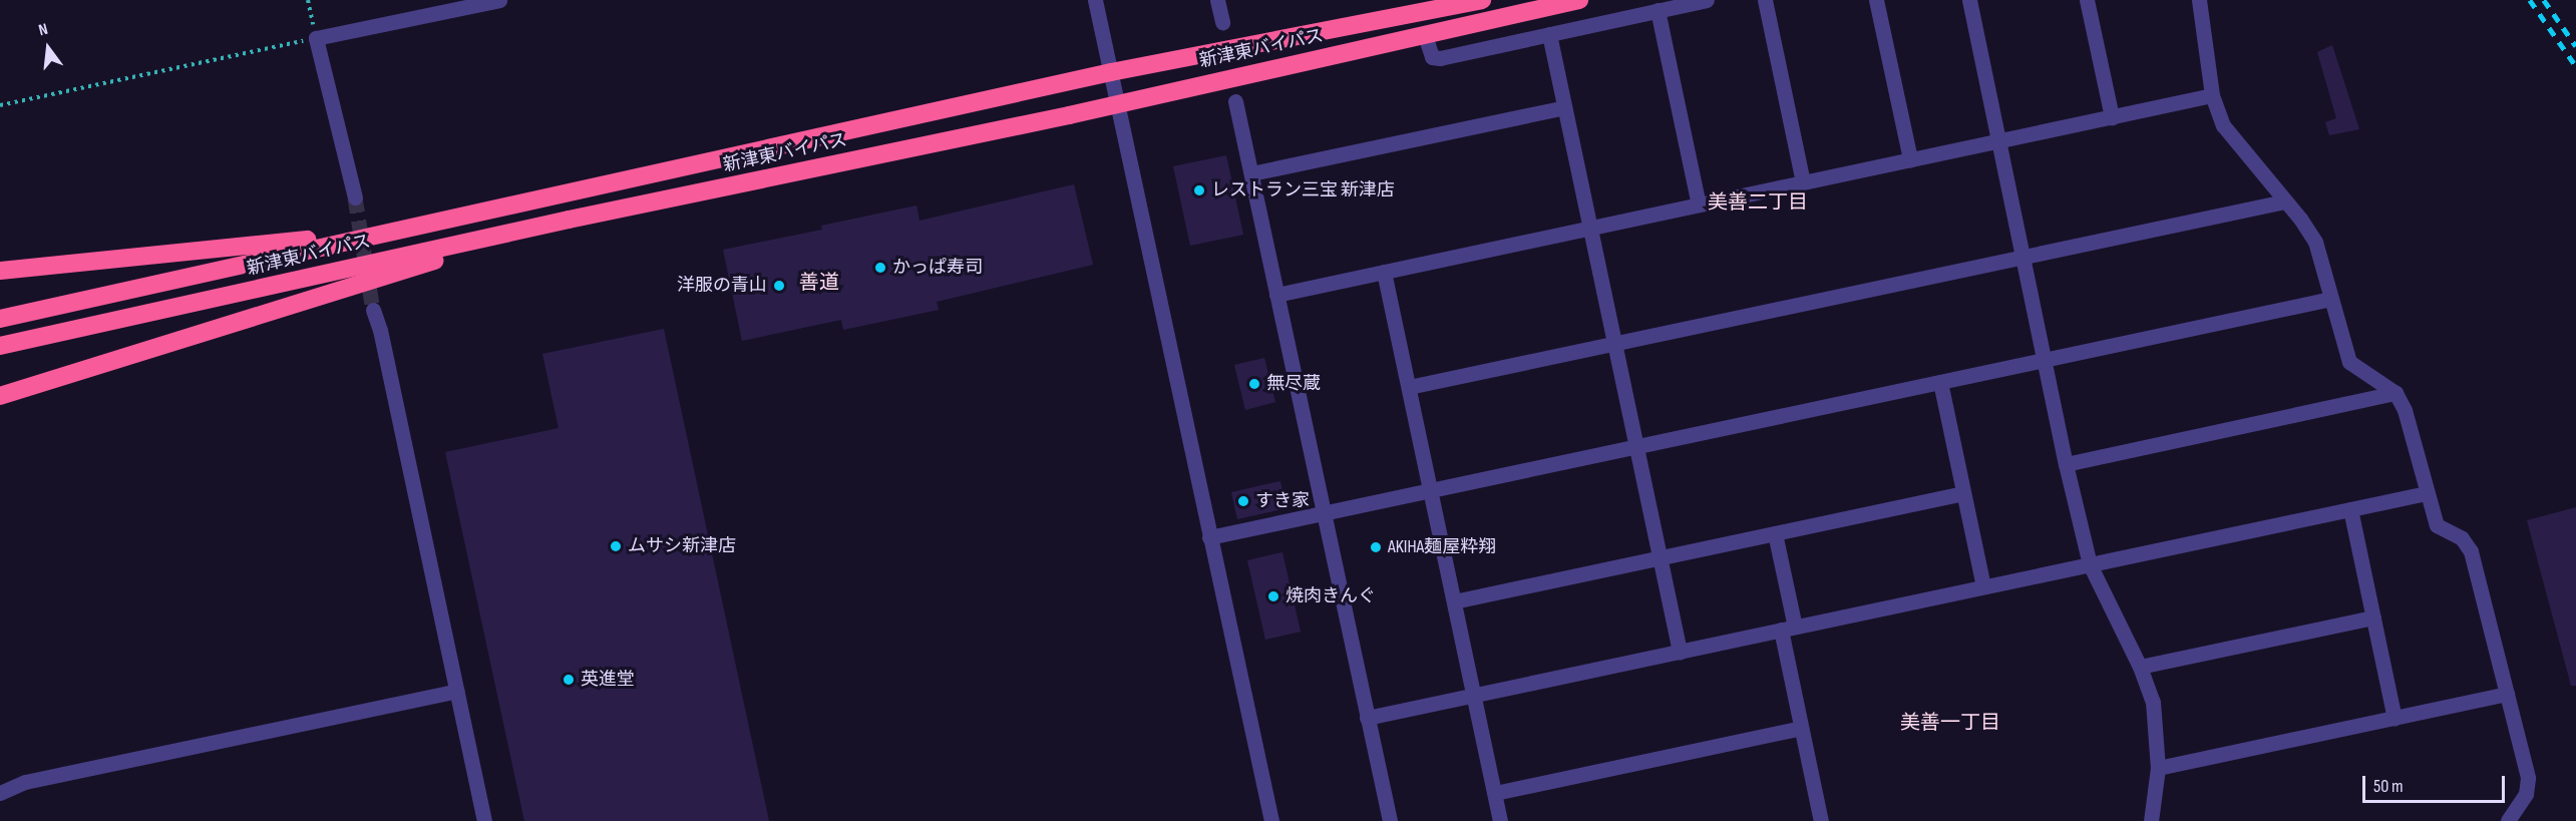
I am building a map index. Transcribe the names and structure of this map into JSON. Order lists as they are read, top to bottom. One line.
{"streets":{"highway":["新津東バイパス"]},"districts":["美善二丁目","善道","美善一丁目"],"places":["レストラン三宝 新津店","かっぱ寿司","洋服の青山","無尽蔵","すき家","ムサシ新津店","AKIHA麺屋粋翔","焼肉きんぐ","英進堂"],"scale_bar":"50 m","north":"top"}
